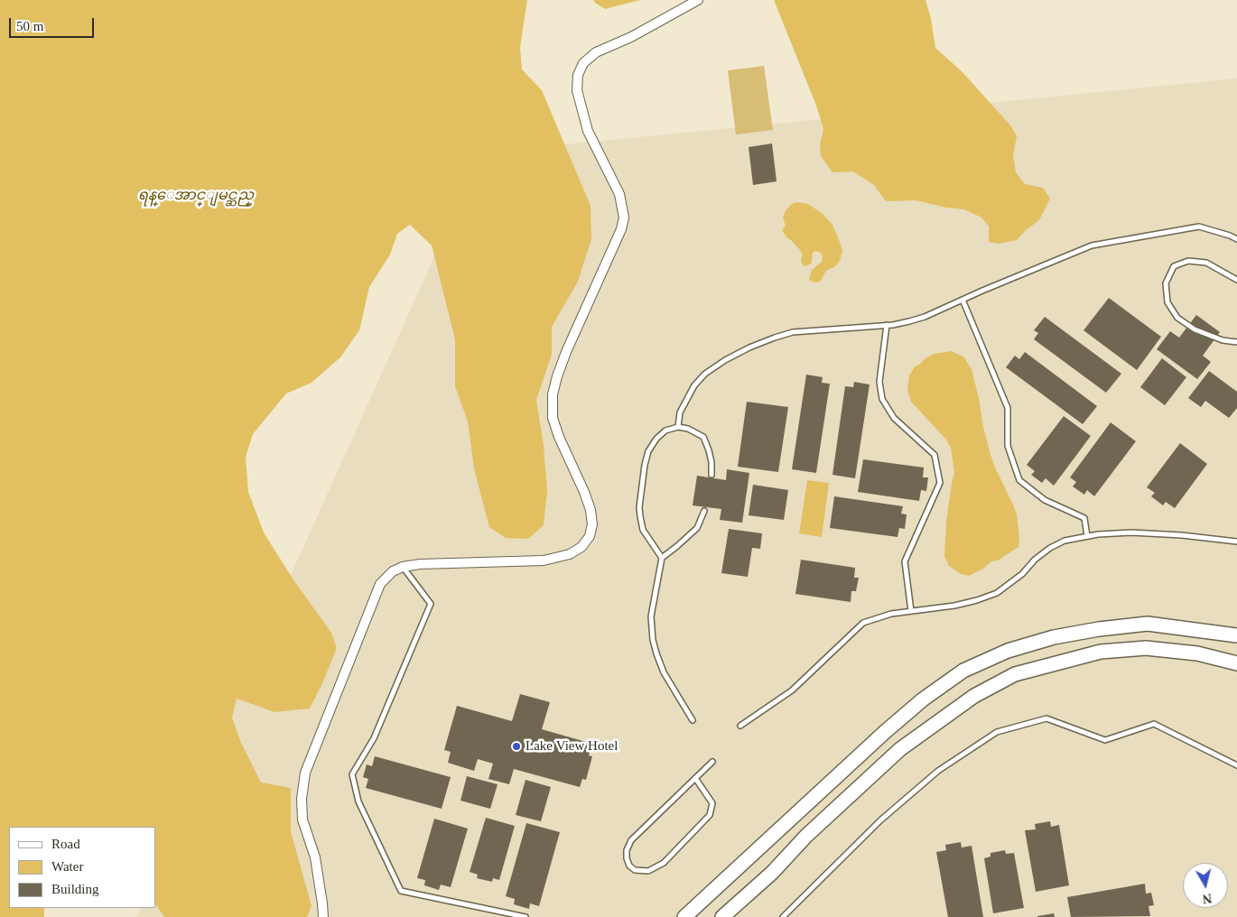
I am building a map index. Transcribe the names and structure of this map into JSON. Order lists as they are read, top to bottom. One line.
{"water":["ရန္ေအာင္ျမင္ဆည္"],"places":["Lake View Hotel"],"legend":["Road","Water","Building"],"scale_bar":"50 m","north":"bottom"}
